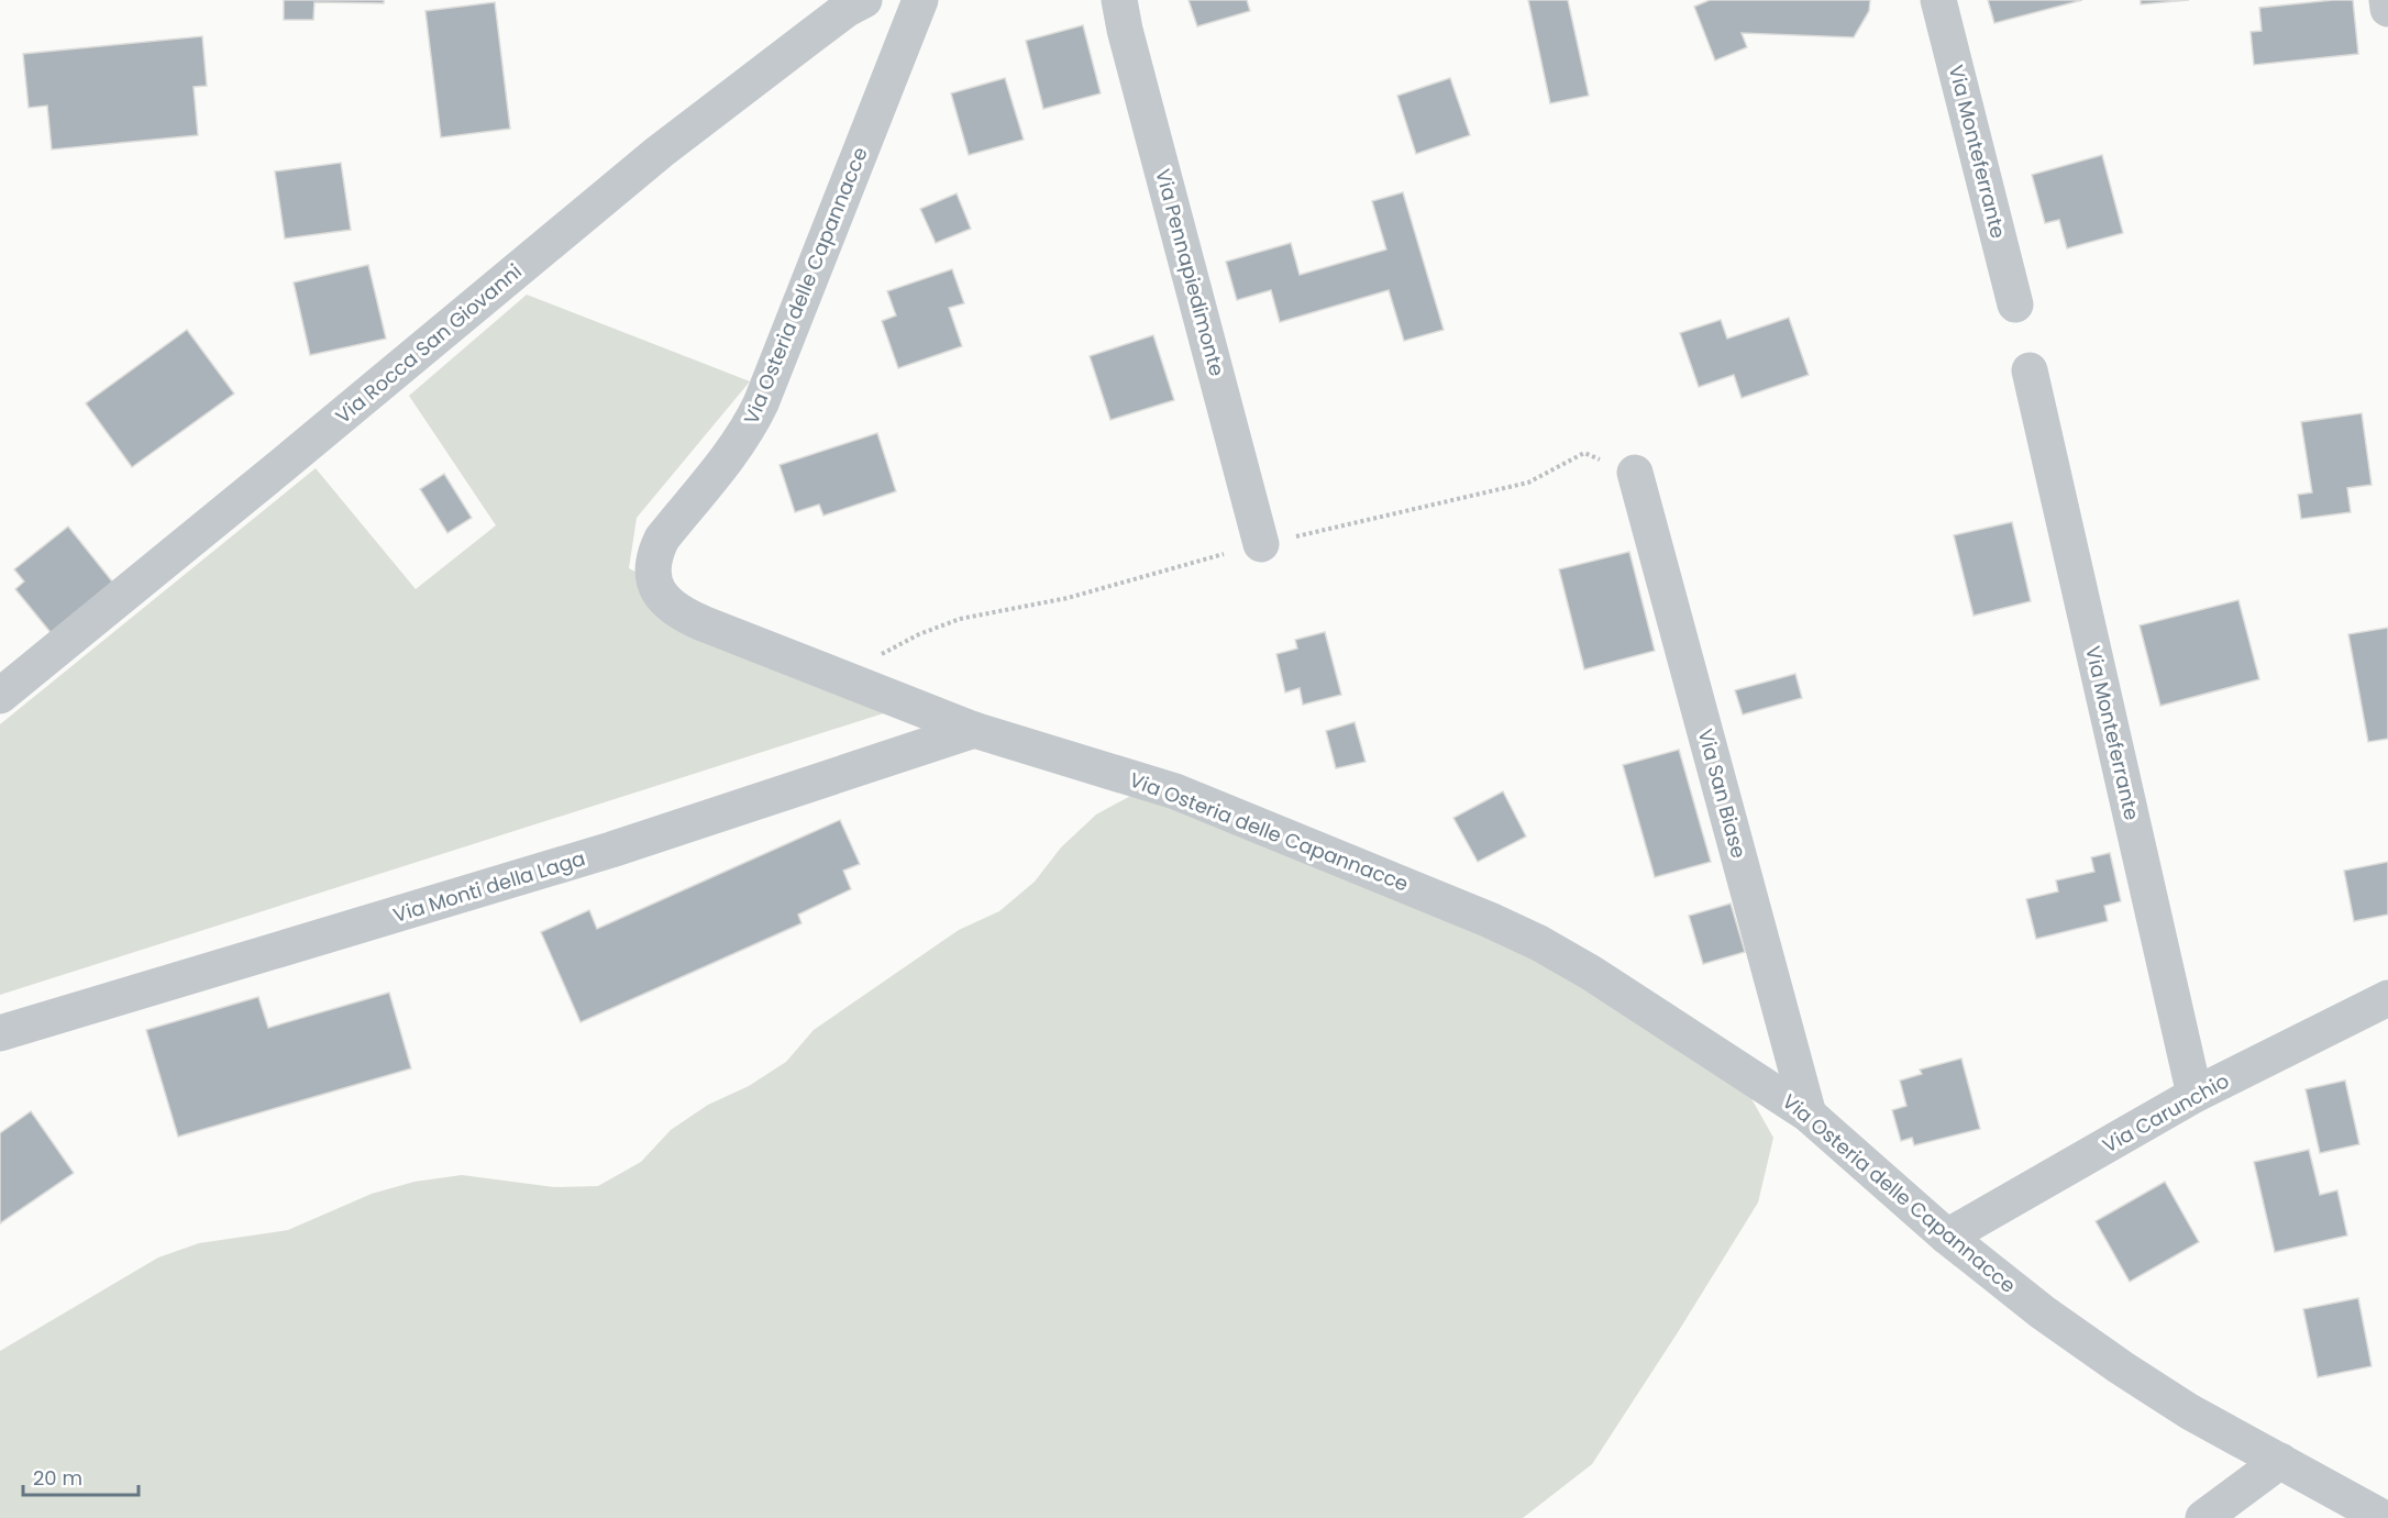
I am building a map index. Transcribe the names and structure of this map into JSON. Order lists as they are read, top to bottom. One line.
{"streets":{"street":["Via Monteferrante","Via Pennapiedimonte","Via Osteria delle Capannacce","Via Rocca San Giovanni","Via San Biase","Via Monti della Laga","Via Carunchio"]},"crossings":[["Via Monteferrante","Via Carunchio"],["Via Osteria delle Capannacce","Via San Biase"],["Via Osteria delle Capannacce","Via Monti della Laga"],["Via Osteria delle Capannacce","Via Carunchio"]],"scale_bar":"20 m"}
